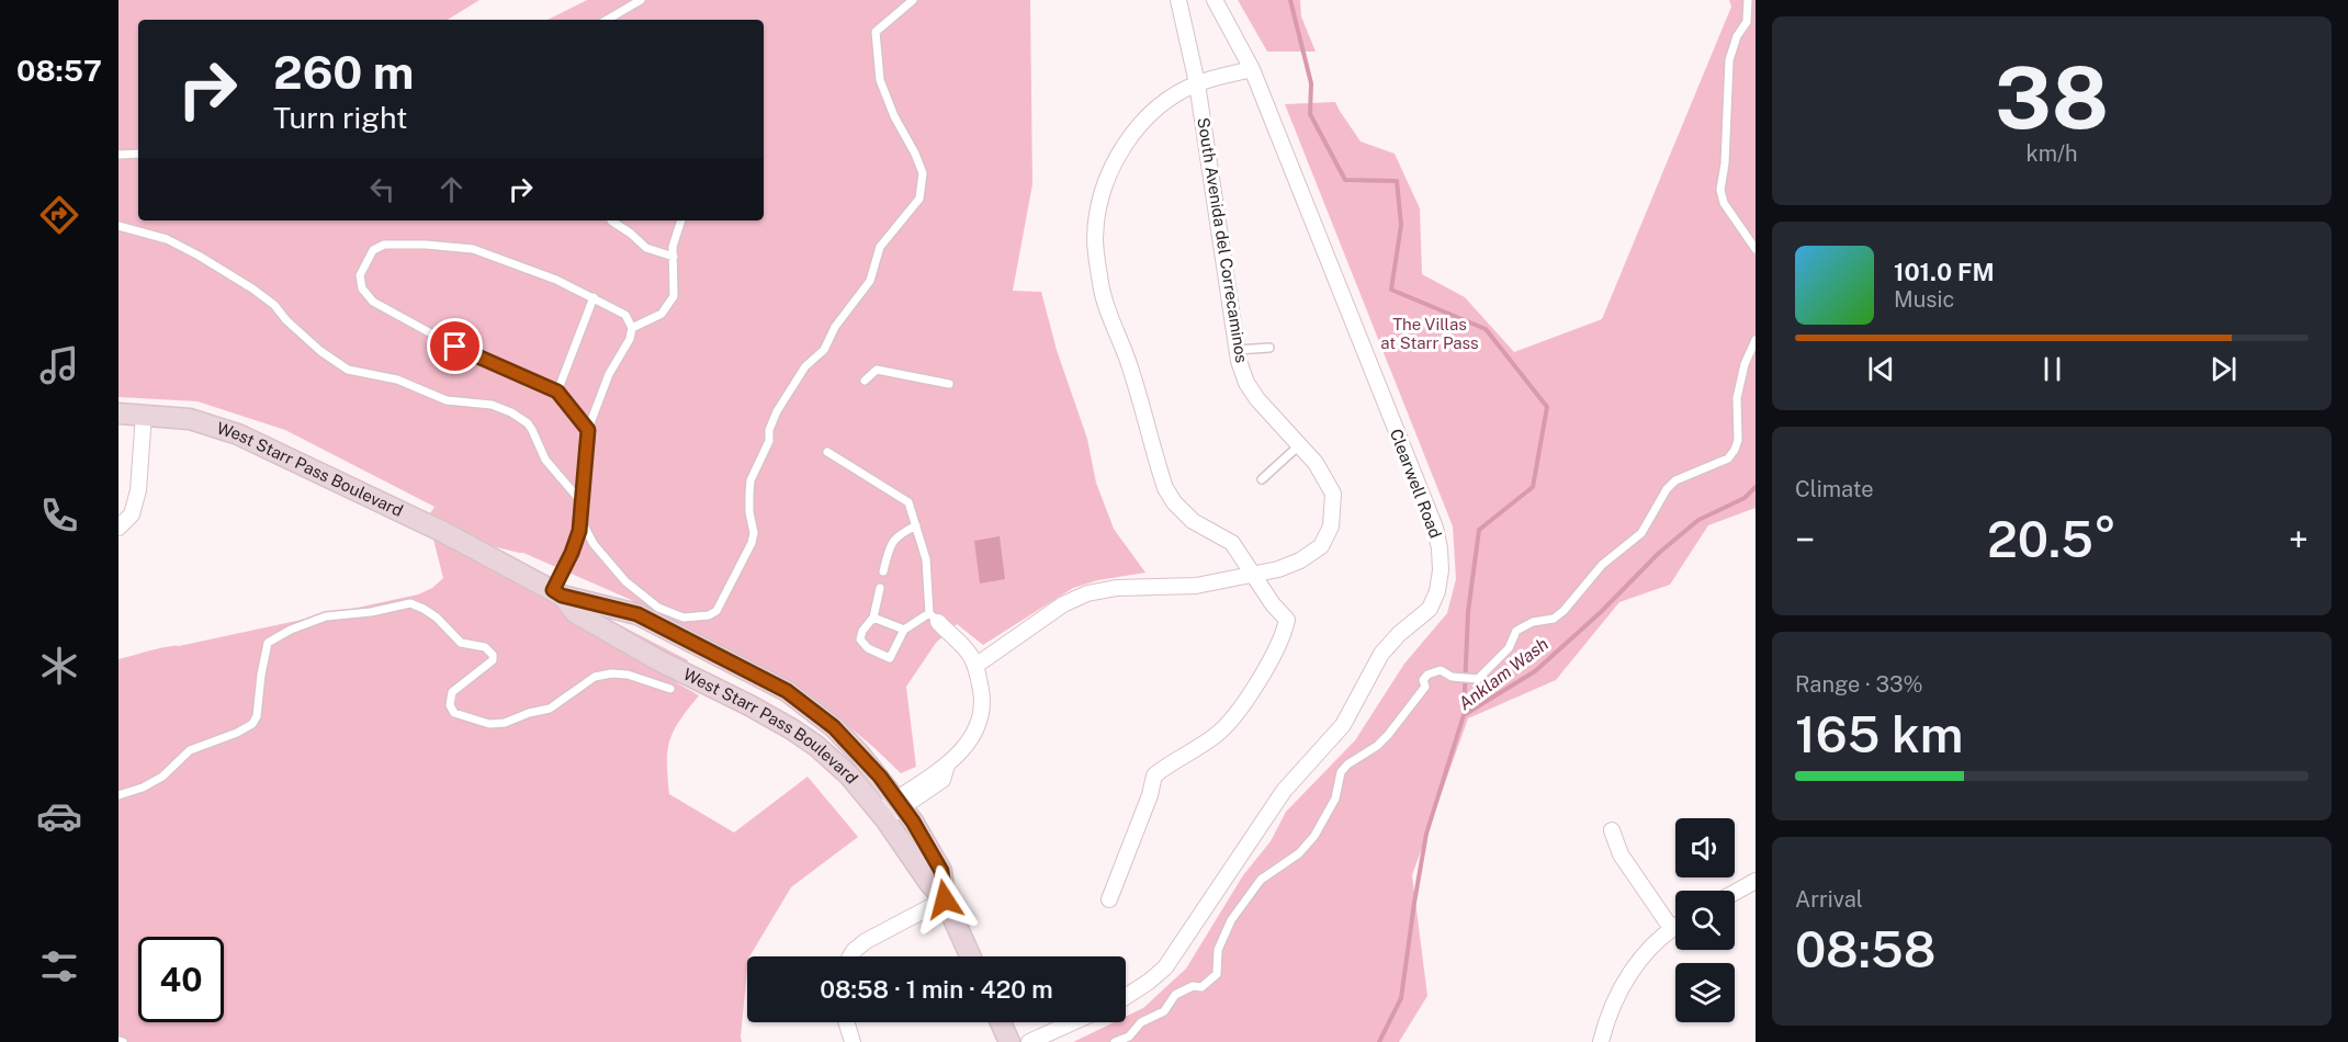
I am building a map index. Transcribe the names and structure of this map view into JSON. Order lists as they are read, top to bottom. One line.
{"streets":{"street":["South Avenida del Correcaminos","West Starr Pass Boulevard","Clearwell Road"]},"water":["Anklam Wash"],"parks":["The Villas at Starr Pass"],"page":{"tabs":"08:57","tile":[["38","km/h"],"Climate",["Range · 33%","165 km"],["Arrival","08:58"]],"turn":["260 m","Turn right"],"song":["101.0 FM","Music"],"heat":["−","20.5°","+"],"limit":"40","trip":"08:58 · 1 min · 420 m"}}
